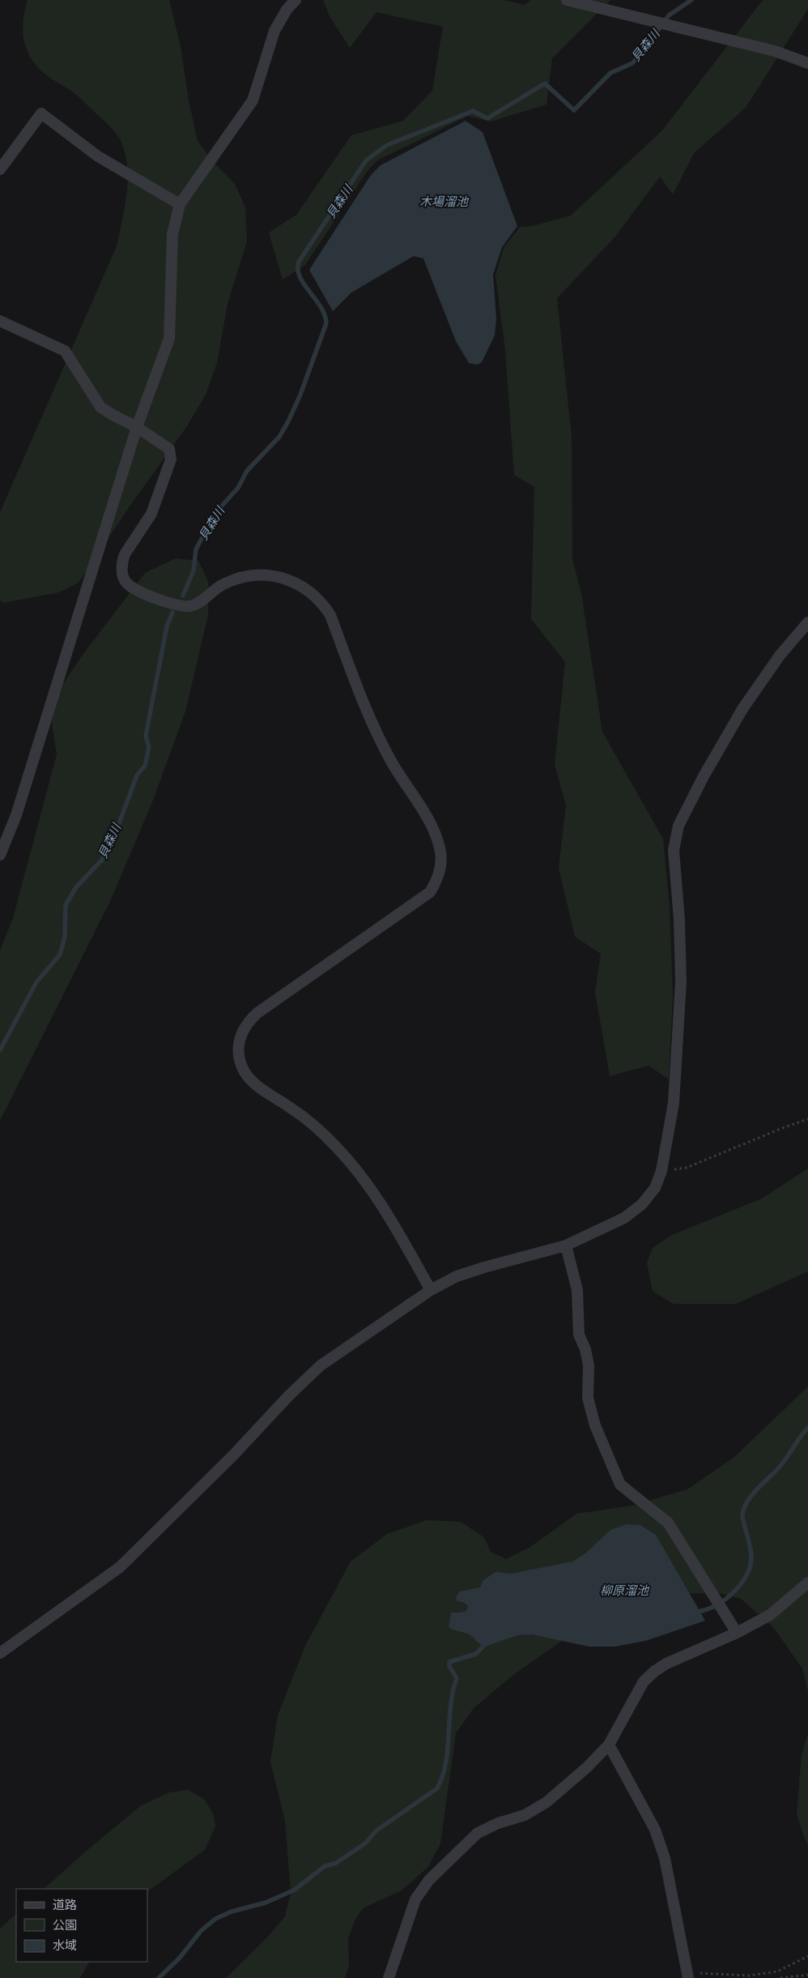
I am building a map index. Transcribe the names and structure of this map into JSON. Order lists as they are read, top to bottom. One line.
{"water":["貝森川","木場溜池","柳原溜池"],"legend":["道路","公園","水域"]}
